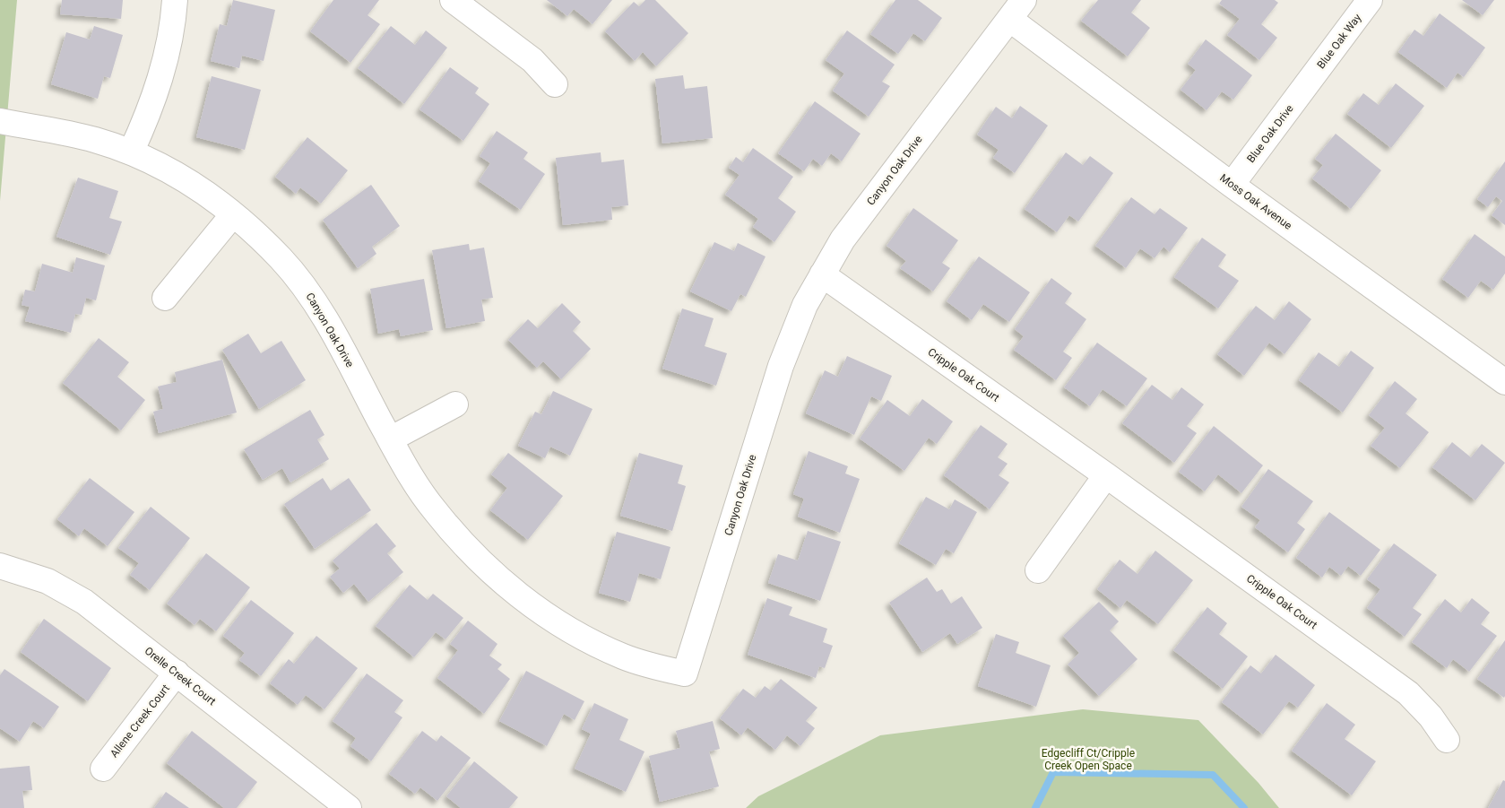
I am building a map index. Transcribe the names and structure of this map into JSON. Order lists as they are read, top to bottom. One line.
{"streets":{"street":["Blue Oak Way","Blue Oak Drive","Canyon Oak Drive","Moss Oak Avenue","Cripple Oak Court","Orelle Creek Court","Allene Creek Court"]},"crossings":[["Blue Oak Way","Blue Oak Drive"],["Blue Oak Drive","Moss Oak Avenue"],["Canyon Oak Drive","Moss Oak Avenue"],["Canyon Oak Drive","Cripple Oak Court"],["Orelle Creek Court","Allene Creek Court"]],"parks":["Edgecliff Ct/Cripple Creek Open Space"]}
